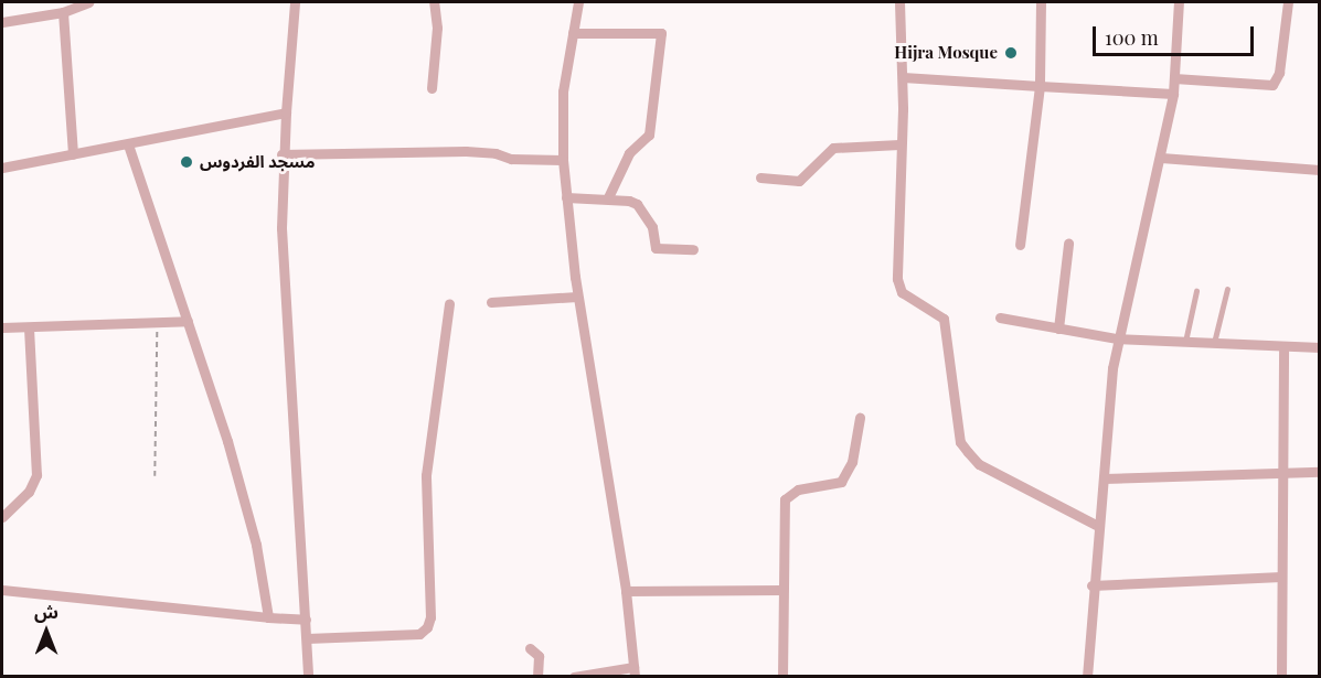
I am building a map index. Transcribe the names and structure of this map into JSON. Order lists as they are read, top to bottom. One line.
{"places":["Hijra Mosque","مسجد الفردوس"],"scale_bar":"100 m","north":"top"}
